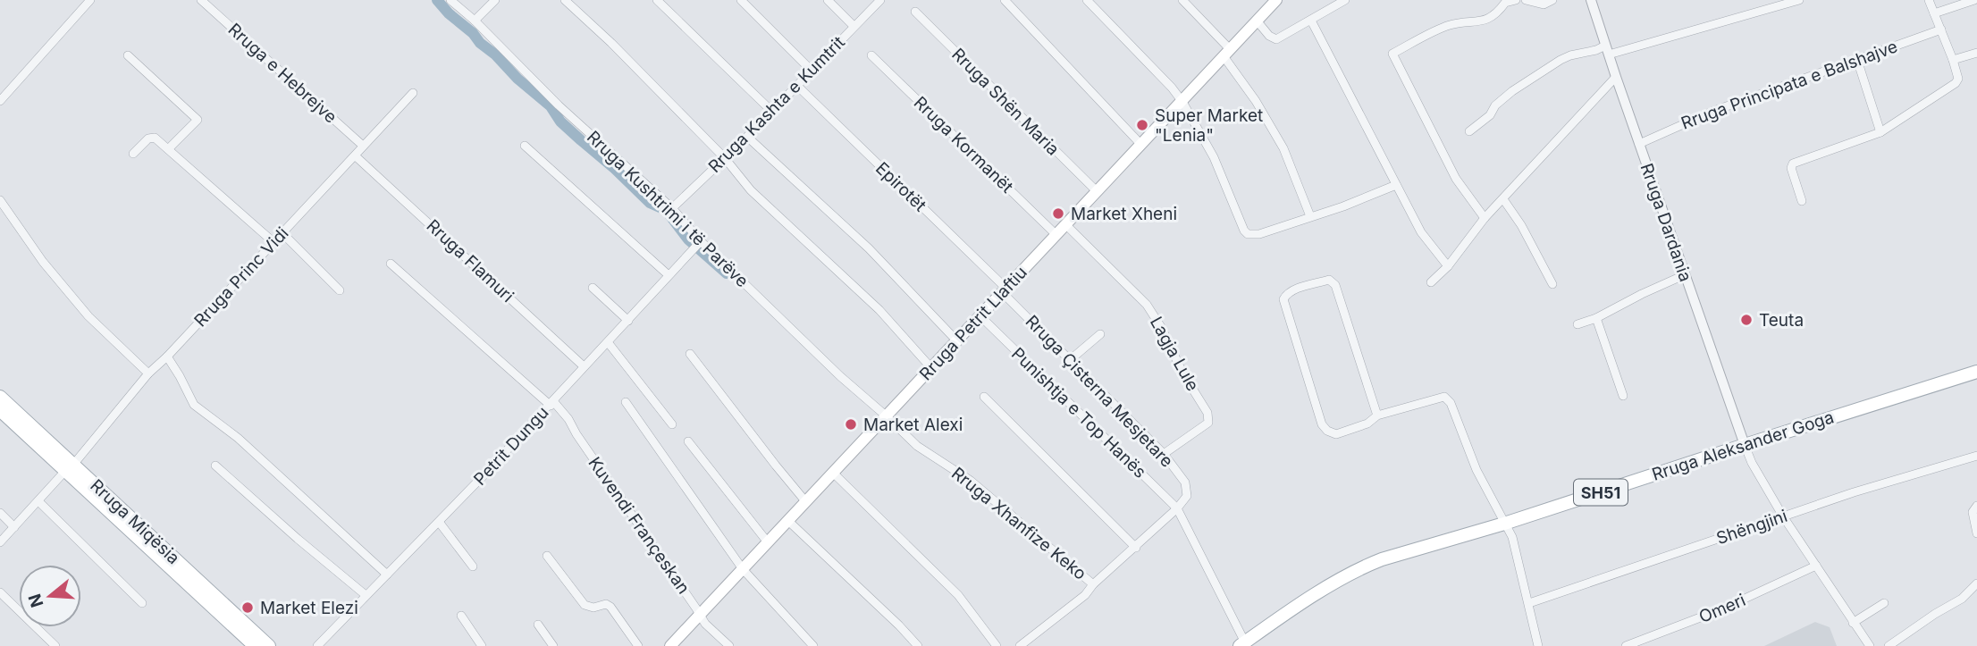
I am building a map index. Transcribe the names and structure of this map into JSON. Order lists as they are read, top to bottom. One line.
{"streets":{"main road":["Rruga Petrit Llaftiu","Rruga Aleksander Goga","SH51","Rruga Miqësia"],"street":["Rruga e Hebrejve","Rruga Principata e Balshajve","Rruga Shën Maria","Rruga Kashta e Kumtrit","Rruga Kormanët","Epirotët","Rruga Kushtrimi i të Parëve","Rruga Dardania","Rruga Flamuri","Rruga Princ Vidi","Lagja Lule","Rruga Çisterna Mesjetare","Punishtja e Top Hanës","Petrit Dungu","Rruga Xhanfize Keko","Kuvendi Françeskan","Shëngjini","Omeri"]},"crossings":[["Rruga e Hebrejve","Rruga Princ Vidi"],["Rruga Principata e Balshajve","Rruga Dardania"],["Rruga Shën Maria","Rruga Petrit Llaftiu"],["Rruga Kashta e Kumtrit","Epirotët"],["Rruga Kashta e Kumtrit","Rruga Kushtrimi i të Parëve"],["Rruga Kormanët","Rruga Petrit Llaftiu"],["Epirotët","Rruga Petrit Llaftiu"],["Epirotët","Rruga Çisterna Mesjetare"],["Rruga Kushtrimi i të Parëve","Rruga Petrit Llaftiu"],["Rruga Kushtrimi i të Parëve","Petrit Dungu"],["Rruga Kushtrimi i të Parëve","Rruga Xhanfize Keko"],["Rruga Dardania","Rruga Aleksander Goga"],["Rruga Flamuri","Rruga Princ Vidi"],["Rruga Flamuri","Petrit Dungu"],["Rruga Princ Vidi","Rruga Miqësia"],["Rruga Petrit Llaftiu","Lagja Lule"],["Rruga Petrit Llaftiu","Rruga Çisterna Mesjetare"],["Rruga Petrit Llaftiu","Punishtja e Top Hanës"],["Rruga Petrit Llaftiu","Rruga Xhanfize Keko"],["Rruga Petrit Llaftiu","Kuvendi Françeskan"],["Lagja Lule","Rruga Çisterna Mesjetare"],["Rruga Çisterna Mesjetare","Punishtja e Top Hanës"],["Punishtja e Top Hanës","Rruga Aleksander Goga"],["Petrit Dungu","Kuvendi Françeskan"]],"places":["Super Market \"Lenia\"","Market Xheni","Teuta","Market Alexi","Market Elezi"],"north":"left"}
